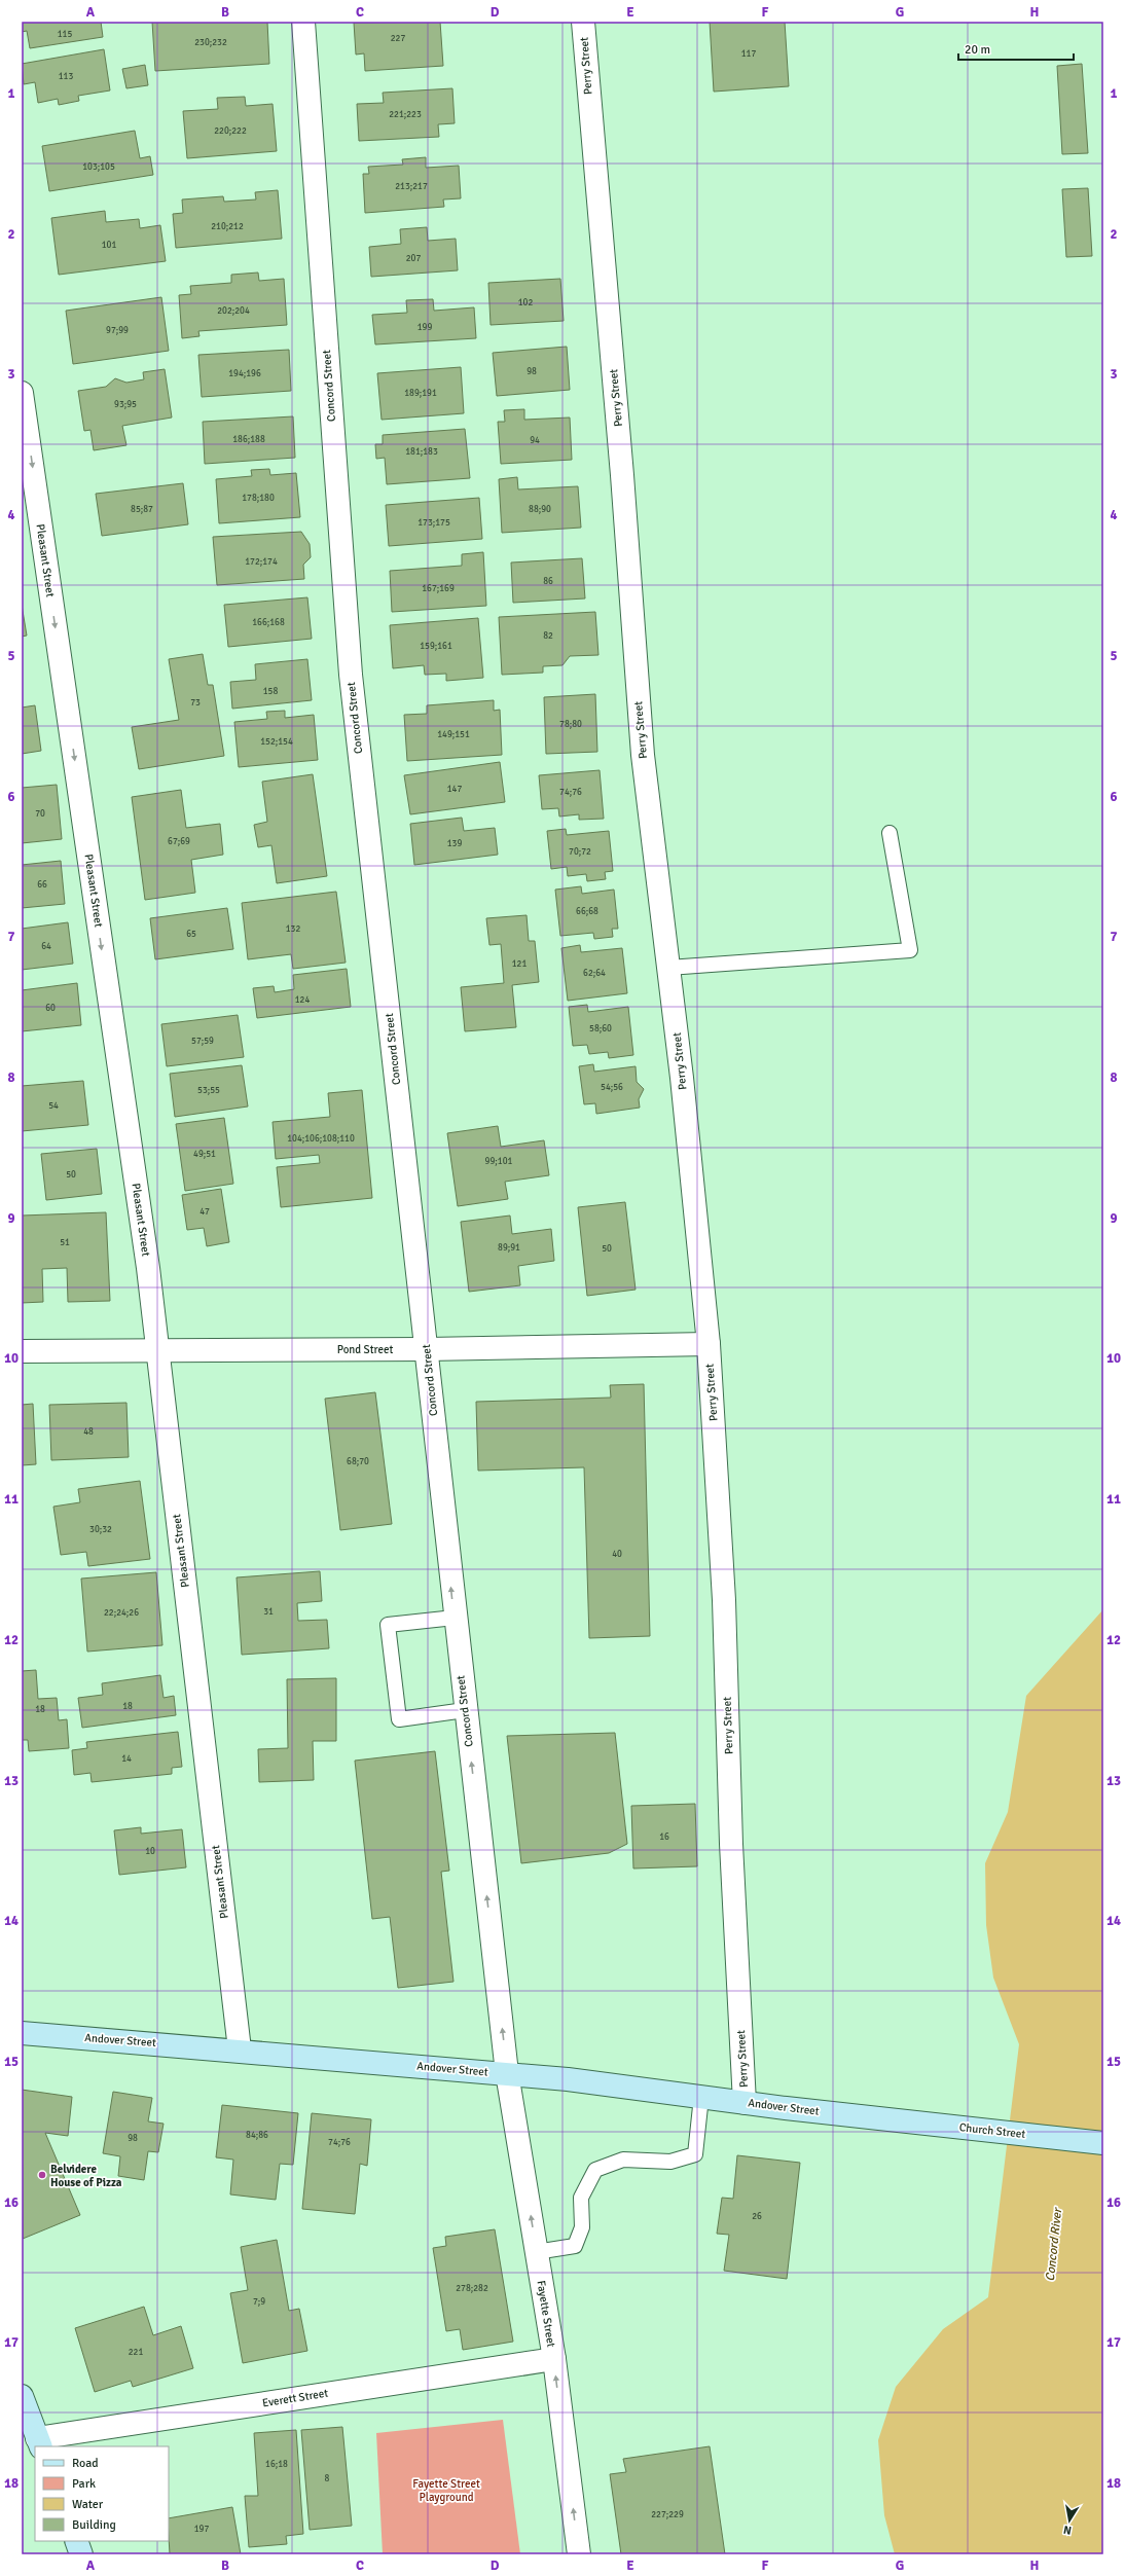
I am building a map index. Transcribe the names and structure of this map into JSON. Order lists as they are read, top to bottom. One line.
{"streets":{"main road":["Andover Street","Church Street"],"street":["Perry Street","Concord Street","Pleasant Street","Pond Street","Fayette Street","Everett Street"]},"crossings":[["Perry Street","Pond Street"],["Perry Street","Andover Street"],["Concord Street","Pond Street"],["Concord Street","Andover Street"],["Concord Street","Fayette Street"],["Pleasant Street","Pond Street"],["Pleasant Street","Andover Street"],["Andover Street","Church Street"],["Andover Street","Fayette Street"],["Fayette Street","Everett Street"]],"one_way":["Pleasant Street","Fayette Street"],"water":["Concord River"],"parks":["Fayette Street Playground"],"places":["Belvidere House of Pizza"],"house_numbers":["115","227","230;232","117","113","221;223","220;222","103;105","213;217","210;212","101","207","102","202;204","199","97;99","98","194;196","189;191","93;95","186;188","94","181;183","178;180","85;87","88;90","173;175","172;174","86","167;169","166;168","82","159;161","158","73","78;80","149;151","152;154","147","74;76","70","67;69","139","70;72","66","66;68","132","65","64","121","62;64","124","60","58;60","57;59","54;56","53;55","54","104;106;108;110","49;51","99;101","50","47","51","89;91","50","48","68;70","30;32","40","31","22;24;26","18","18","14","16","10","84;86","98","74;76","26","278;282","7;9","221","16;18","8","227;229","197"],"legend":["Road","Park","Water","Building"],"scale_bar":"20 m","north":"bottom","grid":{"columns":["A","B","C","D","E","F","G","H"],"rows":["1","2","3","4","5","6","7","8","9","10","11","12","13","14","15","16","17","18"]}}
